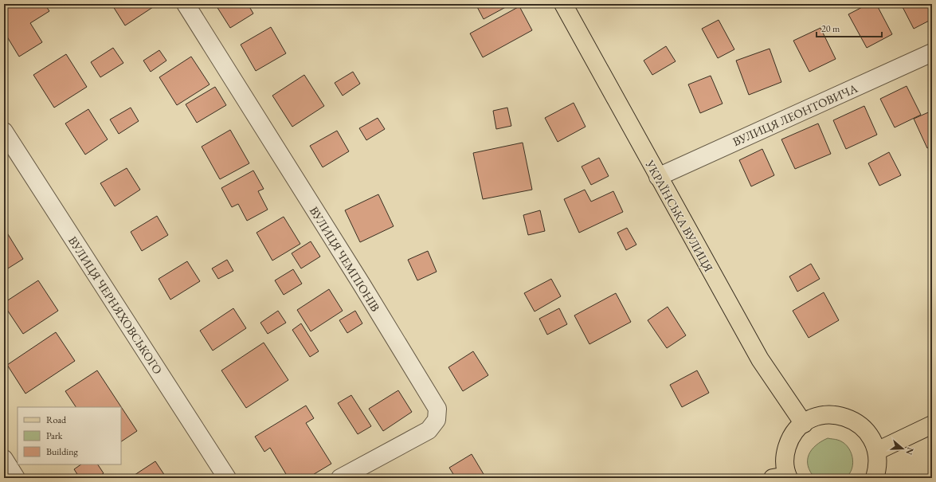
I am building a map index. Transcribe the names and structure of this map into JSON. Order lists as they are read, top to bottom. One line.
{"streets":{"main road":["УКРАЇНСЬКА ВУЛИЦЯ"],"street":["ВУЛИЦЯ ЛЕОНТОВИЧА","ВУЛИЦЯ ЧЕМПІОНІВ","ВУЛИЦЯ ЧЕРНЯХОВСЬКОГО"]},"crossings":[["ВУЛИЦЯ ЛЕОНТОВИЧА","УКРАЇНСЬКА ВУЛИЦЯ"]],"legend":["Road","Park","Building"],"scale_bar":"20 m","north":"right"}
